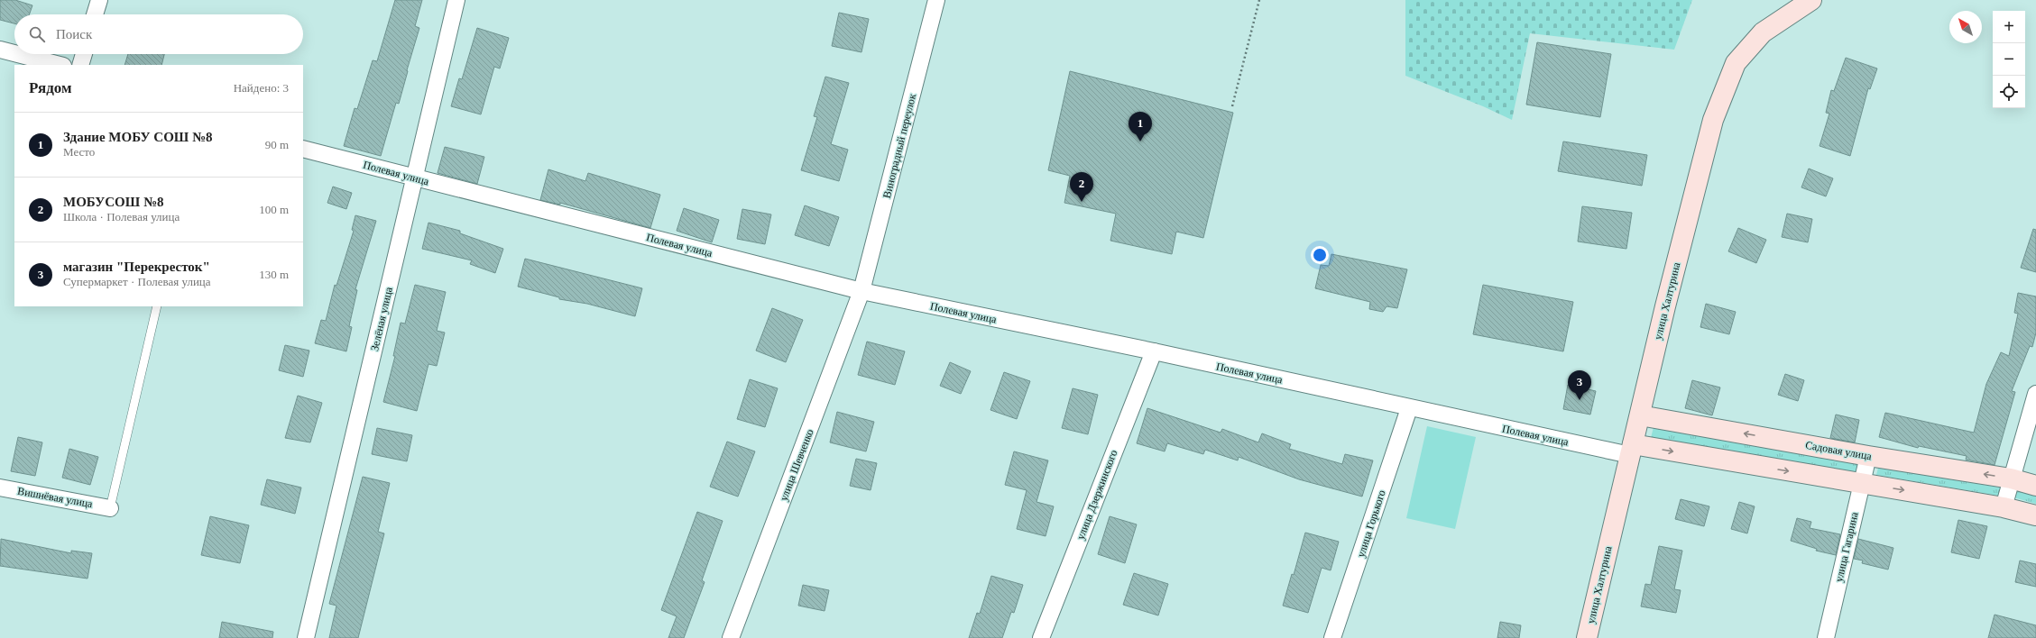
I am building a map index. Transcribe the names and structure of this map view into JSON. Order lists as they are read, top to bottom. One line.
{"streets":{"street":["Виноградный переулок","Полевая улица","улица Халтурина","Зелёная улица","Садовая улица","улица Шевченко","улица Дзержинского","Вишнёвая улица","улица Горького","улица Гагарина"]},"crossings":[["Виноградный переулок","Полевая улица"],["Виноградный переулок","улица Шевченко"],["Полевая улица","улица Халтурина"],["Полевая улица","Зелёная улица"],["Полевая улица","улица Шевченко"],["Полевая улица","улица Дзержинского"],["Полевая улица","улица Горького"],["улица Халтурина","Садовая улица"],["Садовая улица","улица Гагарина"]],"north":"top left","page":{"map_buttons":["+","−"],"search":"Поиск","heading":["Рядом","Найдено: 3"],"pins":["1","2","3"],"list":[{"mark":"1","name":"Здание МОБУ СОШ №8","note":"Место","value":"90 m"},{"mark":"2","name":"МОБУСОШ №8","note":"Школа · Полевая улица","value":"100 m"},{"mark":"3","name":"магазин \"Перекресток\"","note":"Супермаркет · Полевая улица","value":"130 m"}]}}
